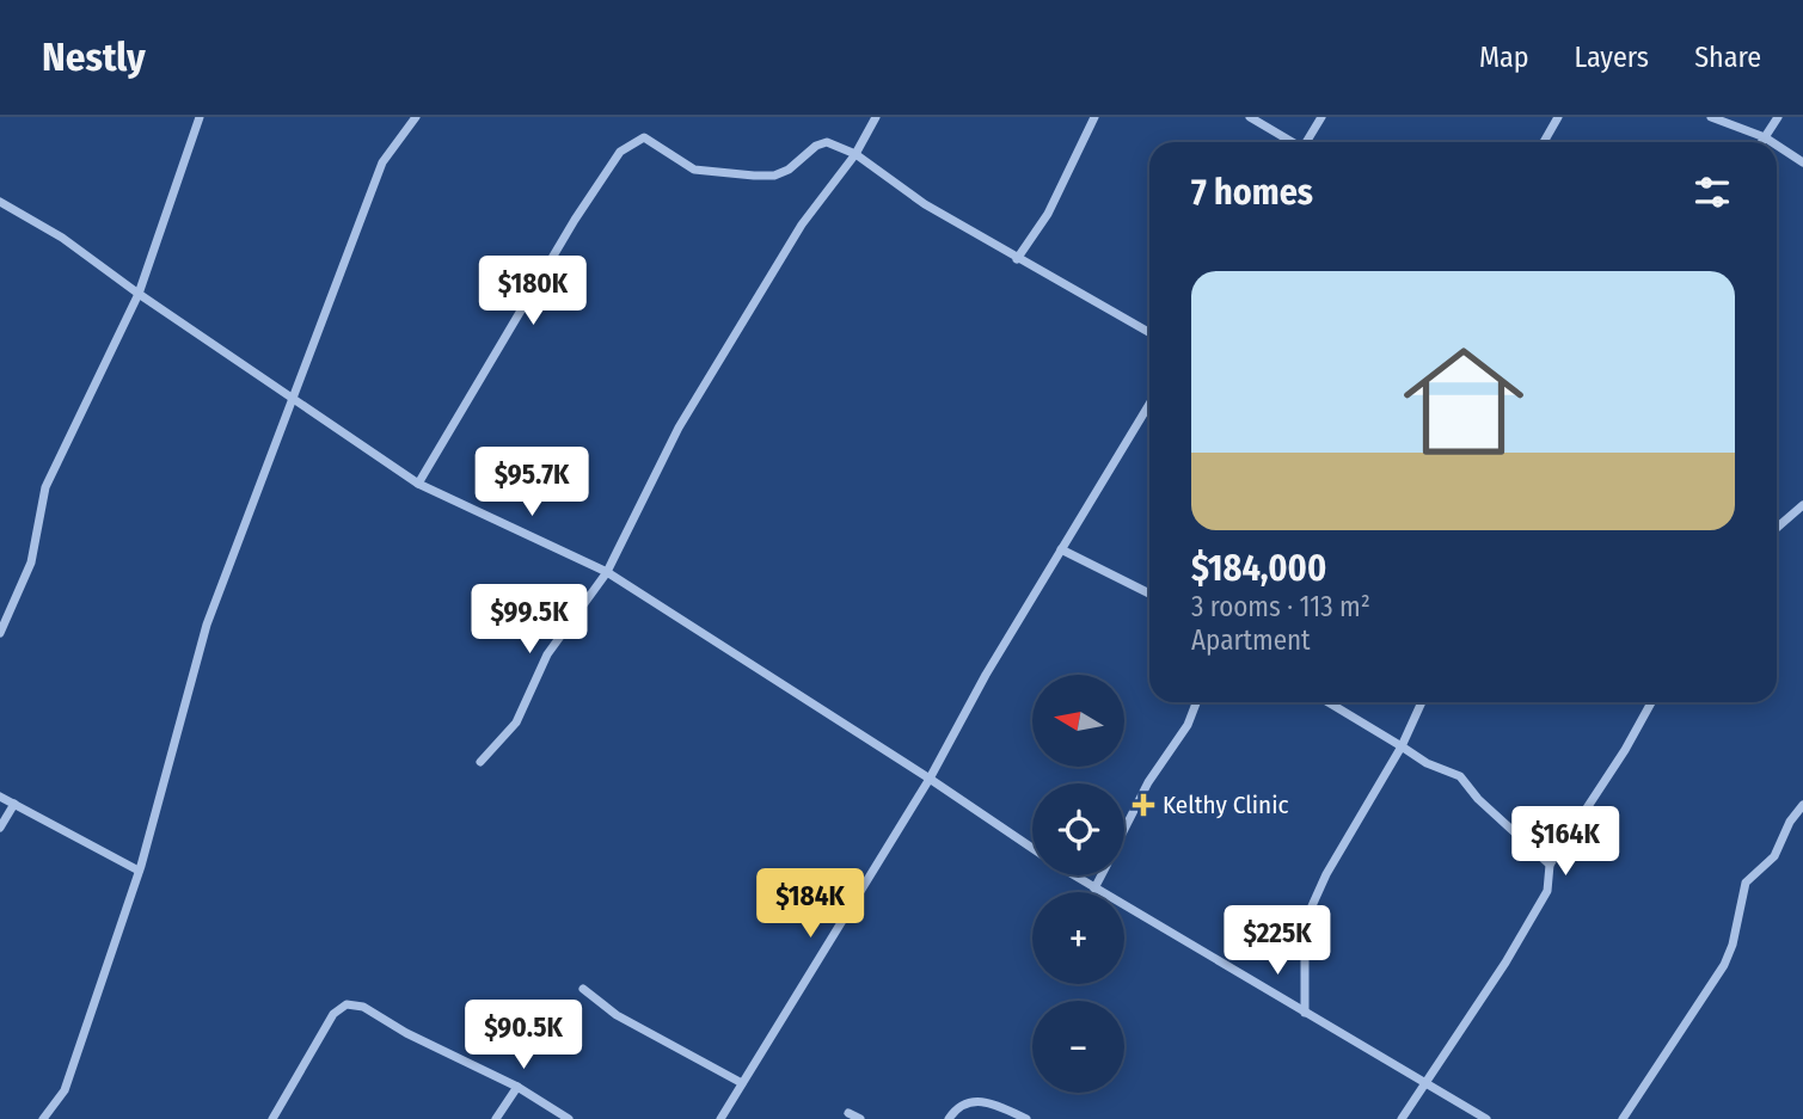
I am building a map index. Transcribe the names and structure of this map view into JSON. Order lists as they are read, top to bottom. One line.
{"places":{"health":["Kelthy Clinic"]},"north":"left","page":{"header":"Nestly","nav":["Map","Layers","Share"],"heading":"7 homes","list":[{"name":"$184,000","note":"3 rooms · 113 m² · Apartment"}],"price":["$180K","$95.7K","$99.5K","$164K","$184K","$225K","$90.5K"],"map_buttons":["+","−"]}}
